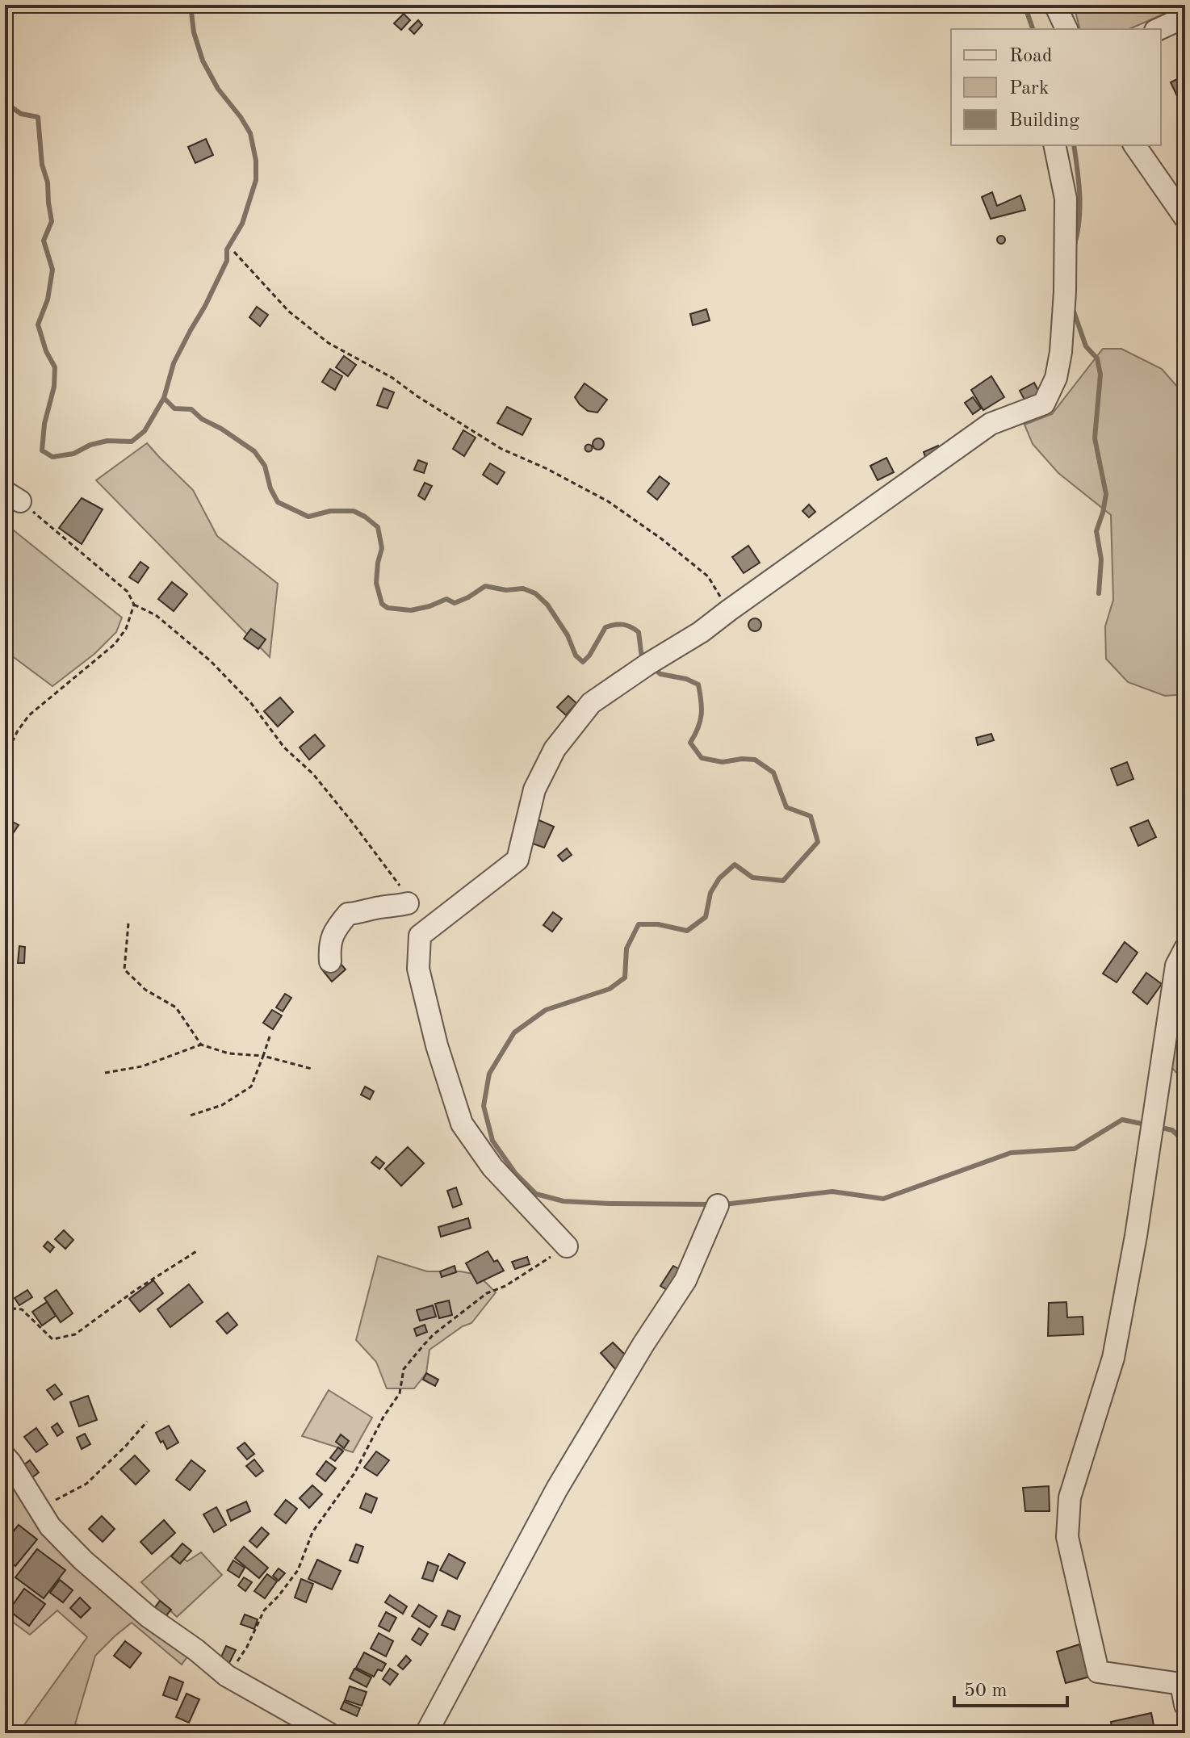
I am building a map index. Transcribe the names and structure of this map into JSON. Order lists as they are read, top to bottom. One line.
{"legend":["Road","Park","Building"],"scale_bar":"50 m"}
